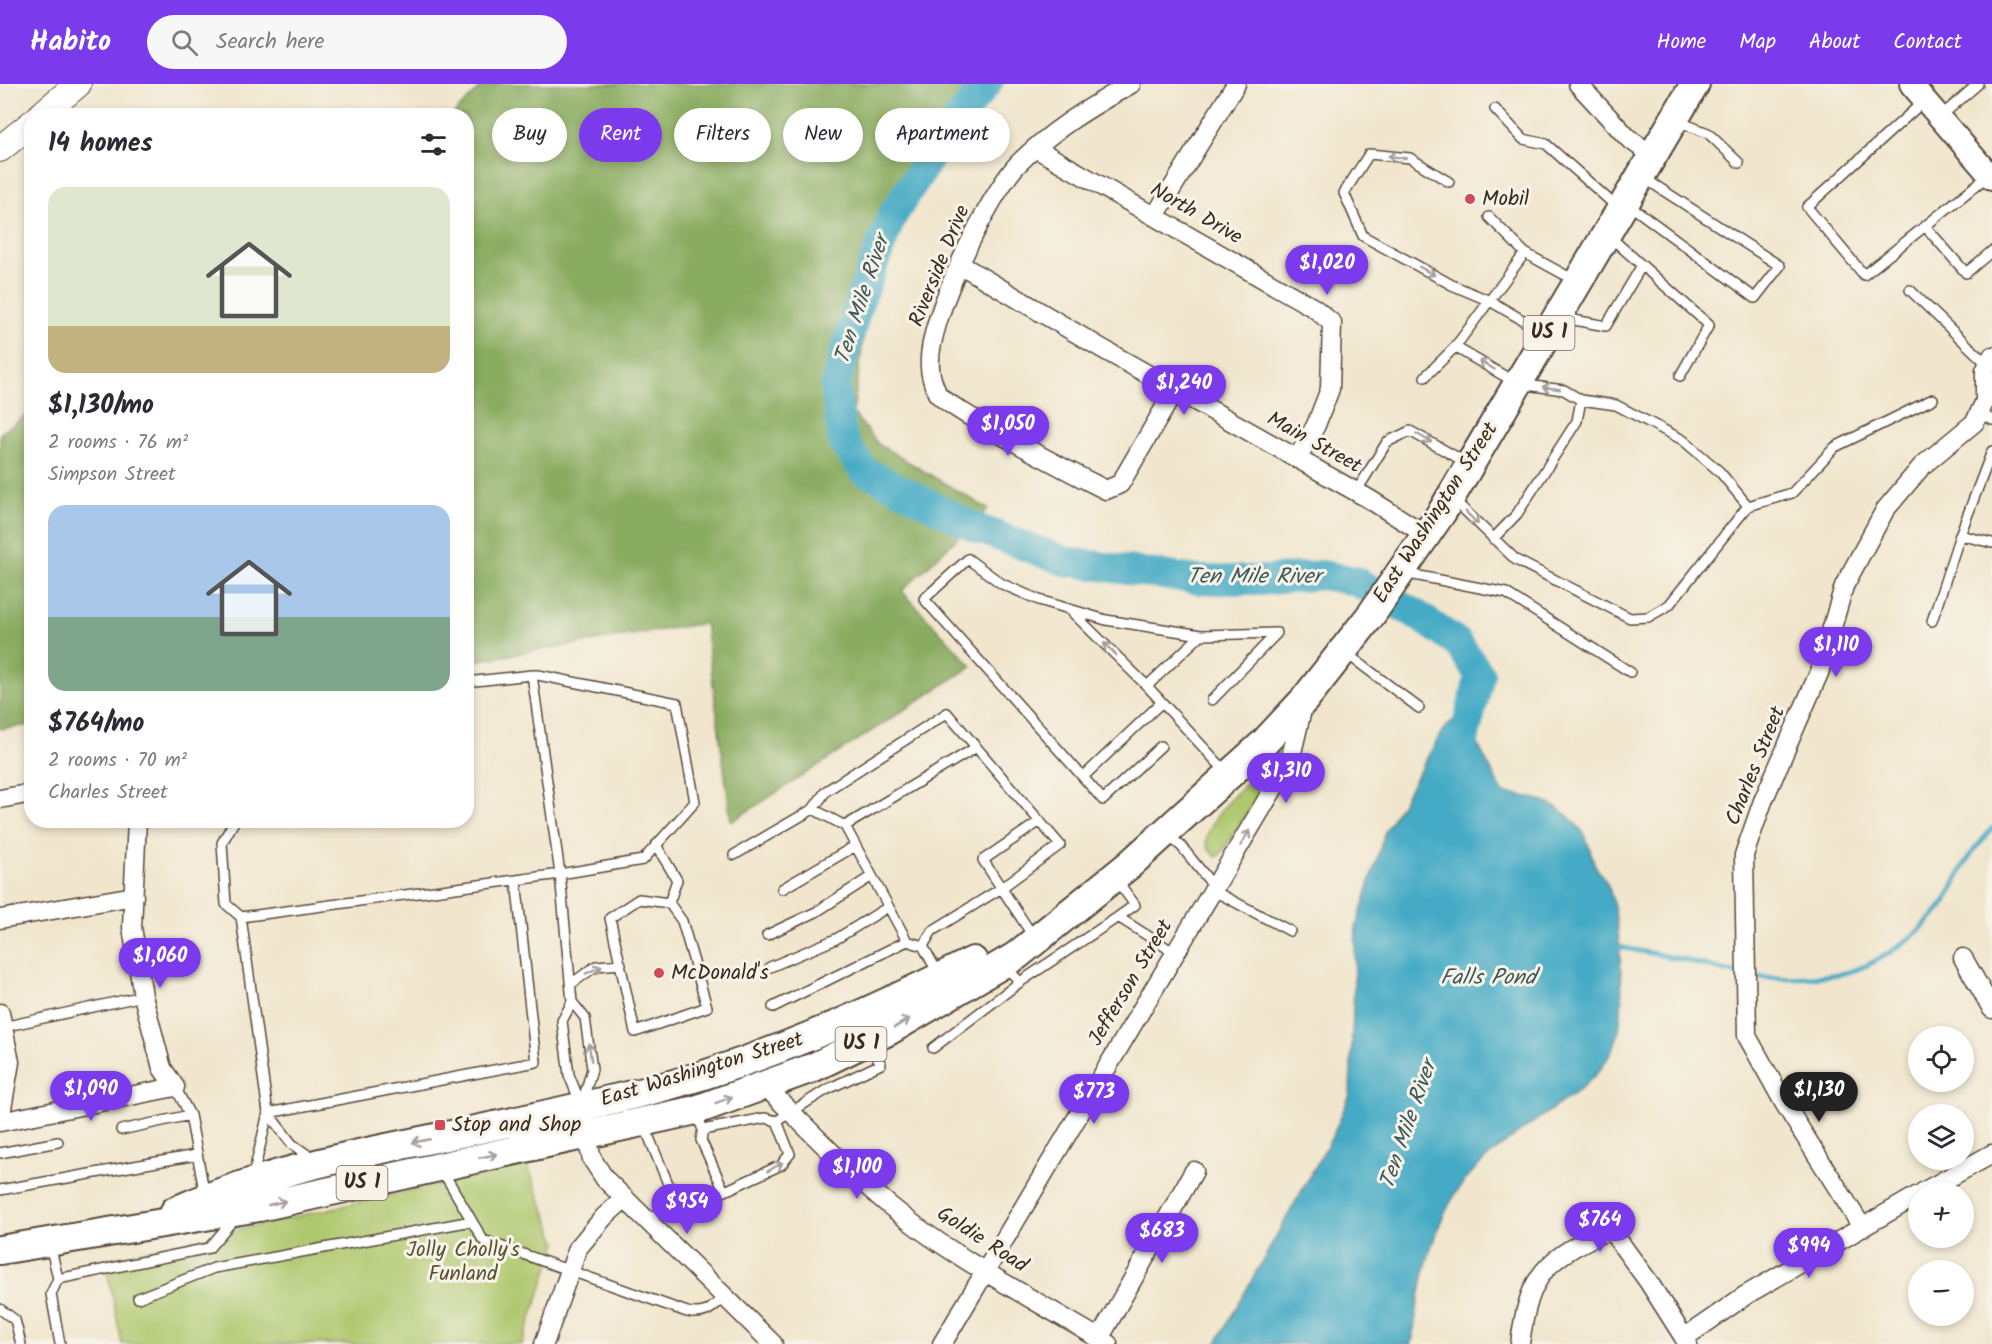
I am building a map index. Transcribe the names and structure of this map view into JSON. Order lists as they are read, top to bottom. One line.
{"streets":{"main road":["US 1","East Washington Street"],"street":["North Drive","Riverside Drive","Main Street","Charles Street","Jefferson Street","Goldie Road"]},"crossings":[["North Drive","Riverside Drive"],["North Drive","Main Street"],["Riverside Drive","Main Street"],["Main Street","East Washington Street"],["East Washington Street","Jefferson Street"],["East Washington Street","Goldie Road"],["Jefferson Street","Goldie Road"]],"water":["Ten Mile River","Falls Pond"],"parks":["Jolly Cholly's Funland"],"places":{"other":["Mobil","McDonald's"],"transit":["Stop and Shop"]},"page":{"header":"Habito","search":"Search here","nav":["Home","Map","About","Contact"],"chip":["Buy","Rent","Filters","New","Apartment"],"heading":"14 homes","list":[{"name":"$1,130/mo","note":"2 rooms · 76 m² · Simpson Street"},{"name":"$764/mo","note":"2 rooms · 70 m² · Charles Street"}],"price":["$1,020","$1,240","$1,050","$1,110","$1,310","$1,060","$1,090","$1,130","$773","$1,100","$954","$764","$683","$994"],"map_buttons":["+","−"]}}
